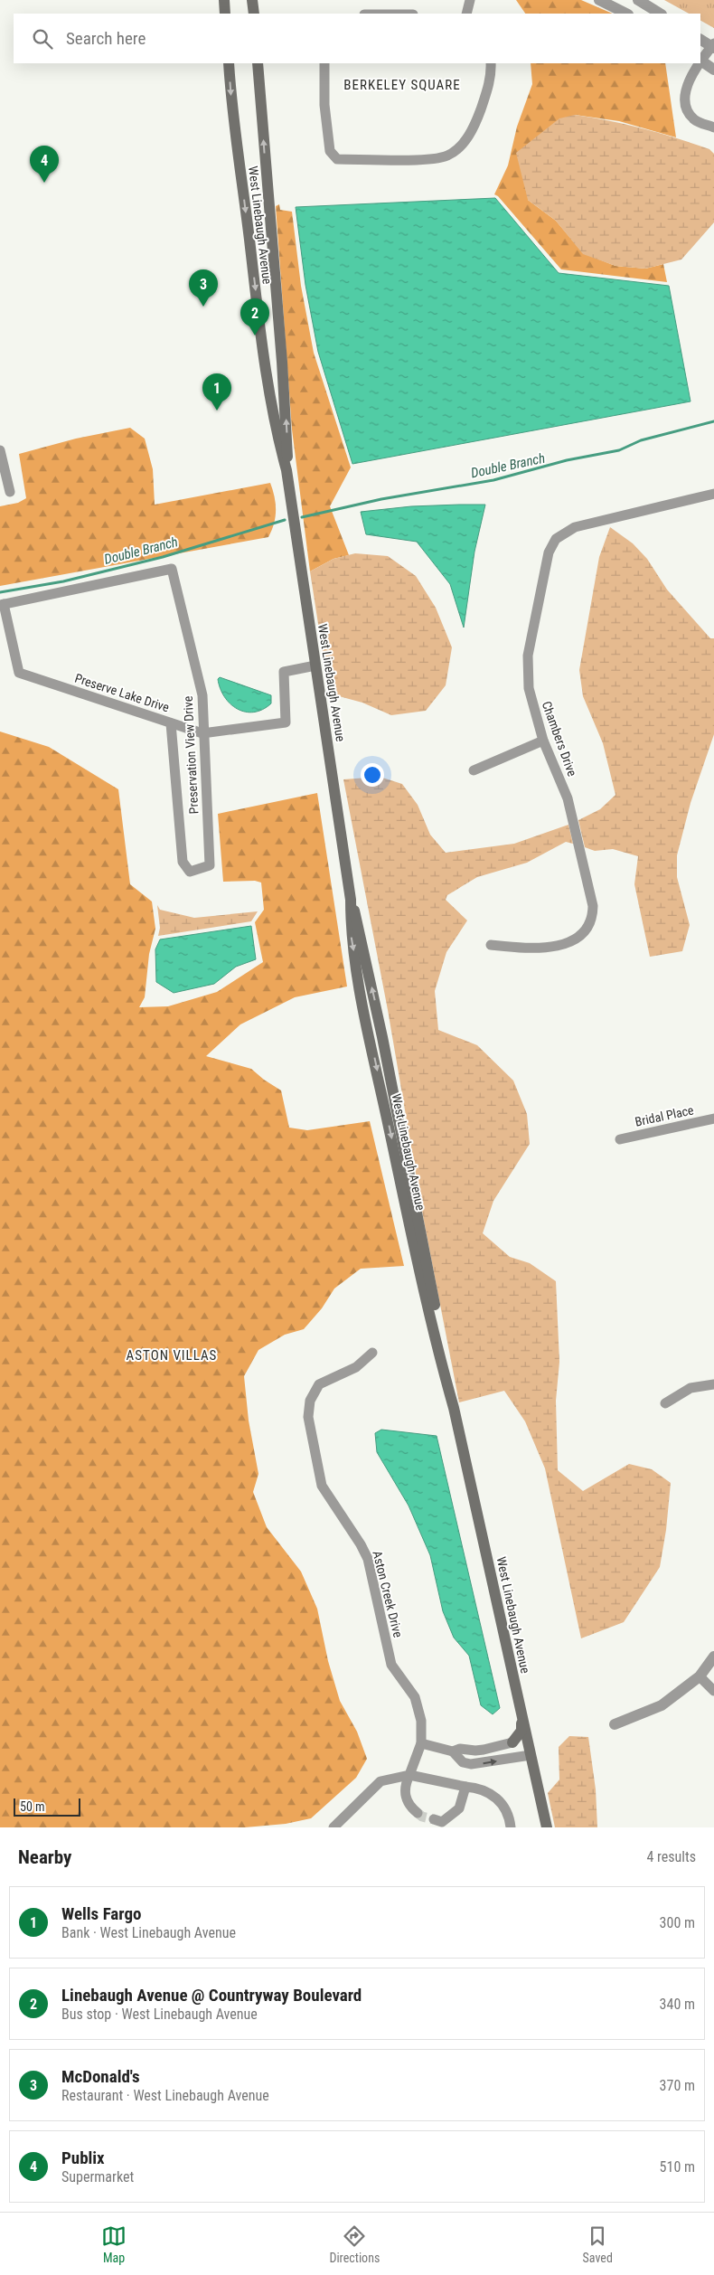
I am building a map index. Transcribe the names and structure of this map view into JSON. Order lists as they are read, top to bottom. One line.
{"streets":{"main road":["West Linebaugh Avenue"],"street":["Preserve Lake Drive","Chambers Drive","Preservation View Drive","Bridal Place","Aston Creek Drive"]},"crossings":[["West Linebaugh Avenue","Preserve Lake Drive"],["Preserve Lake Drive","Preservation View Drive"]],"districts":["BERKELEY SQUARE","ASTON VILLAS"],"water":["Double Branch"],"scale_bar":"50 m","page":{"search":"Search here","pins":["4","3","2","1"],"scale":"50 m","heading":["Nearby","4 results"],"list":[{"mark":"1","name":"Wells Fargo","note":"Bank · West Linebaugh Avenue","value":"300 m"},{"mark":"2","name":"Linebaugh Avenue @ Countryway Boulevard","note":"Bus stop · West Linebaugh Avenue","value":"340 m"},{"mark":"3","name":"McDonald's","note":"Restaurant · West Linebaugh Avenue","value":"370 m"},{"mark":"4","name":"Publix","note":"Supermarket","value":"510 m"}],"nav":["Map","Directions","Saved"]}}
